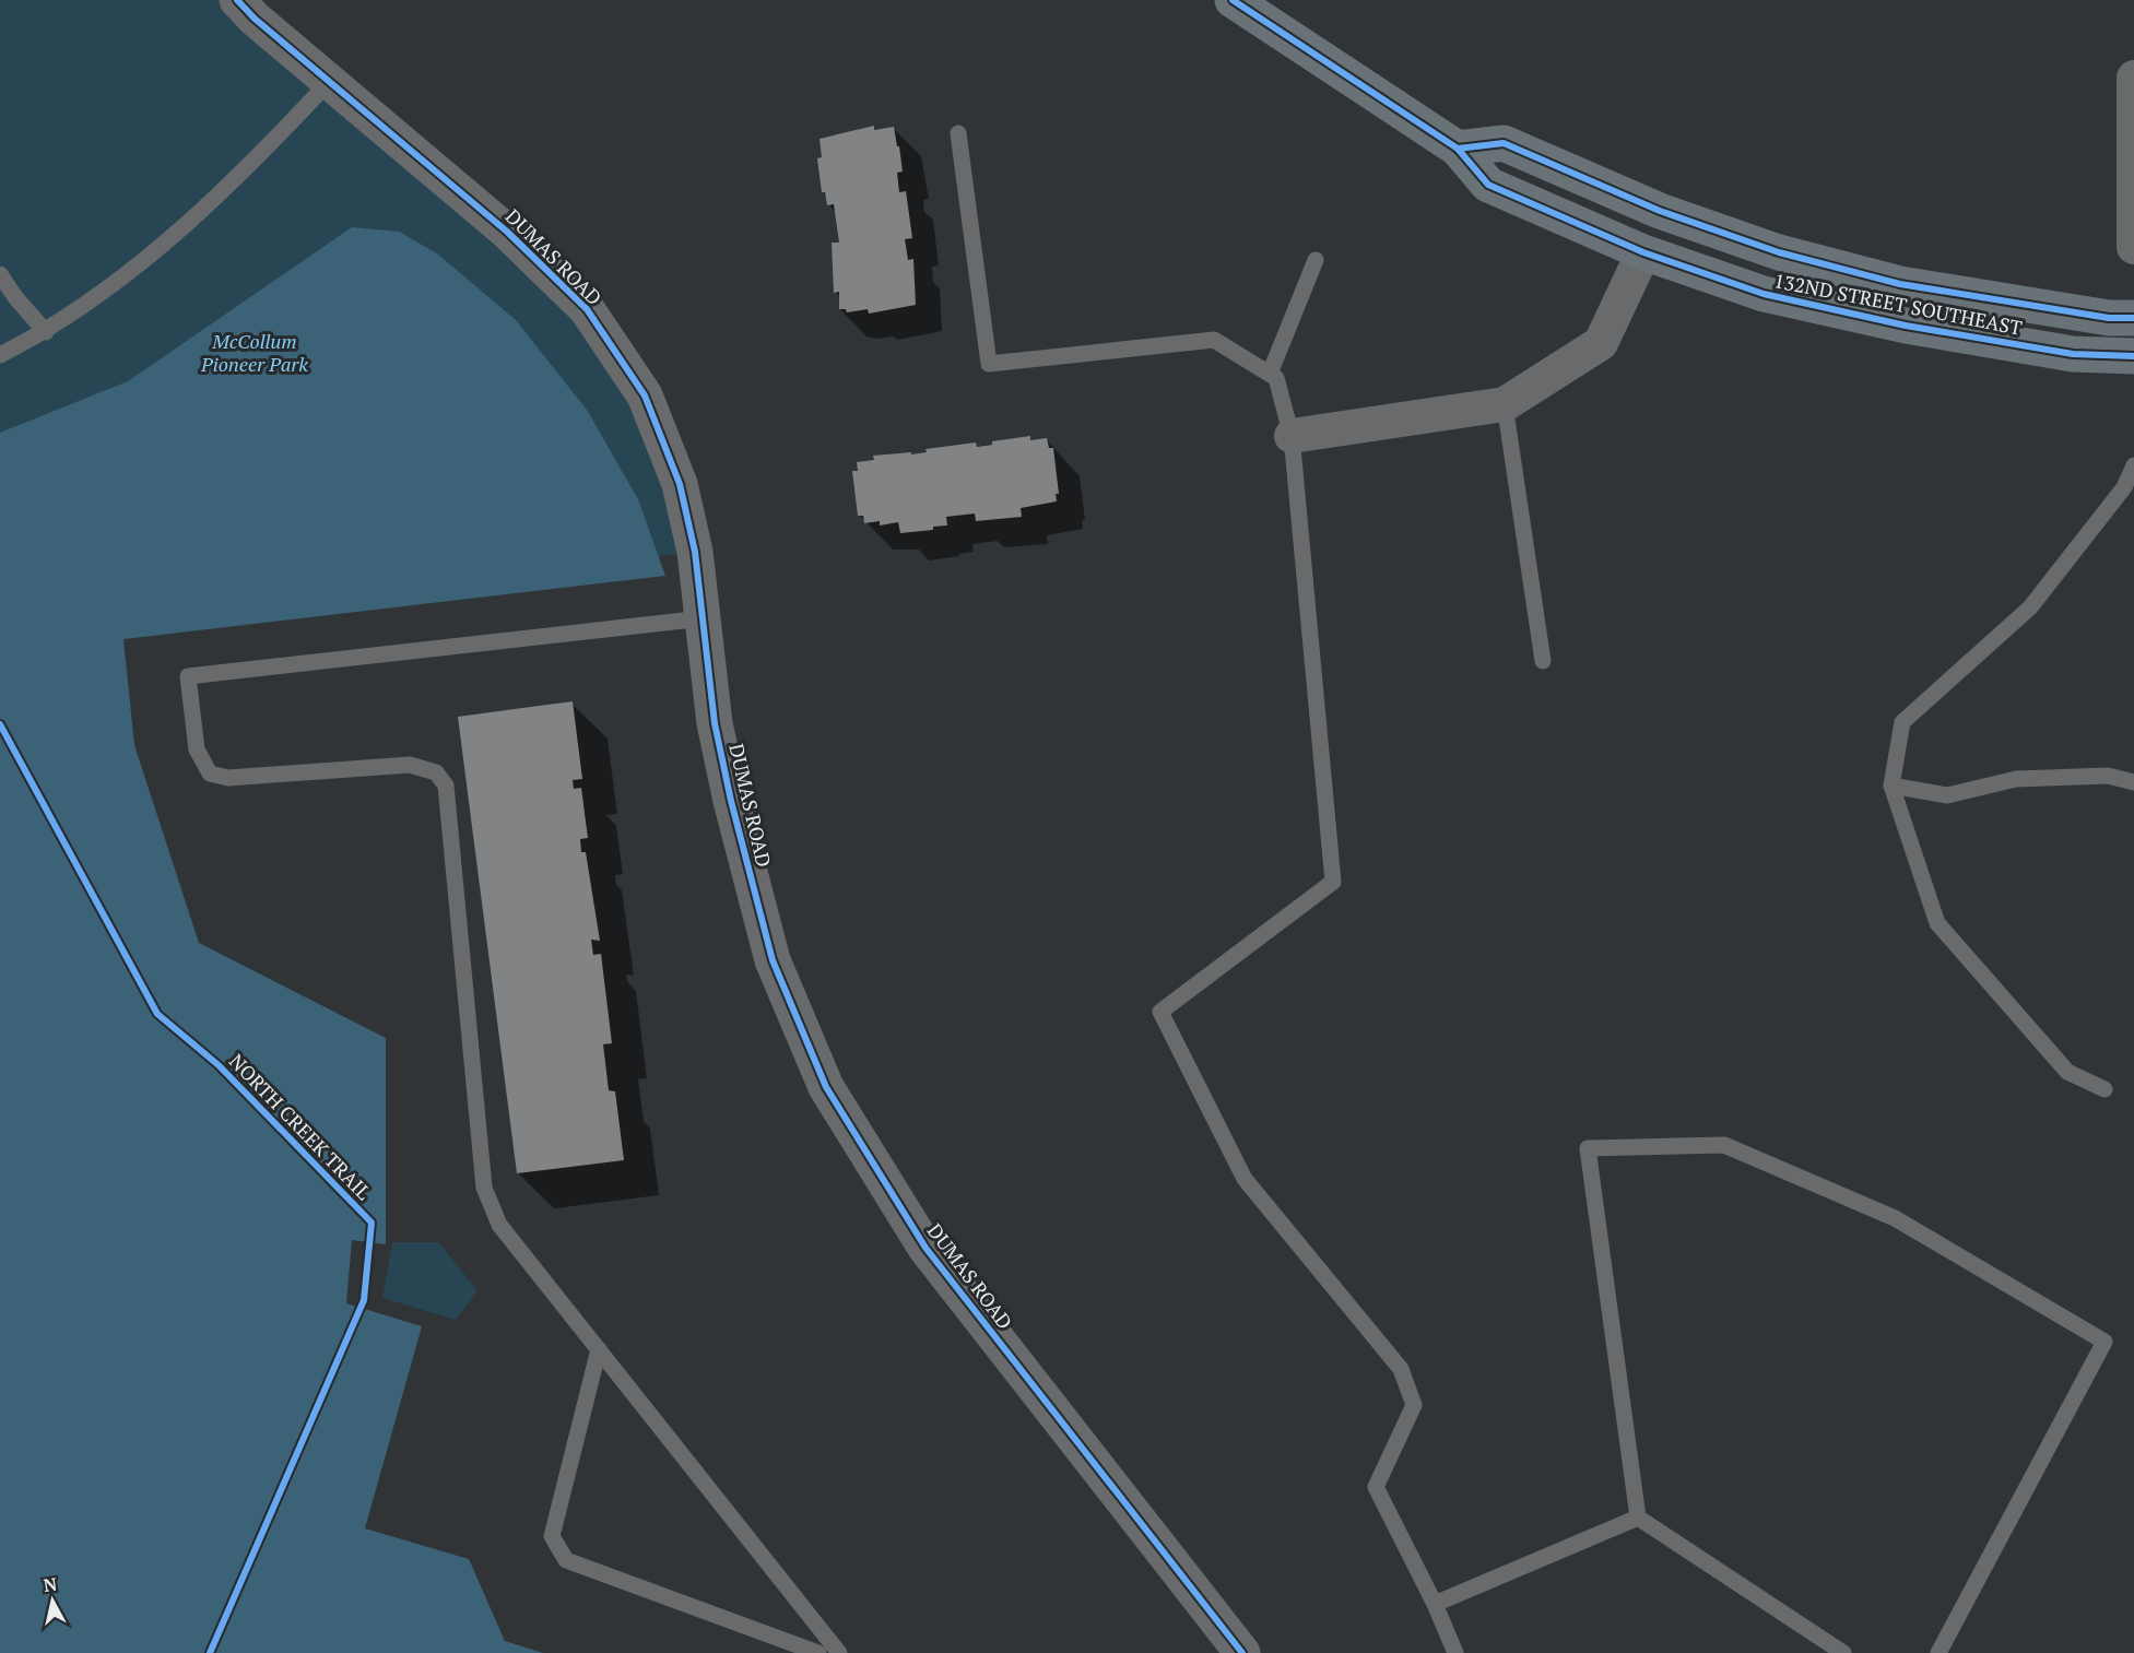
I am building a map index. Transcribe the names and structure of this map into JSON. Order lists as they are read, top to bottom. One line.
{"streets":{"main road":["132ND STREET SOUTHEAST"],"street":["DUMAS ROAD"],"cycle path":["NORTH CREEK TRAIL"]},"parks":["McCollum Pioneer Park"],"north":"top"}
